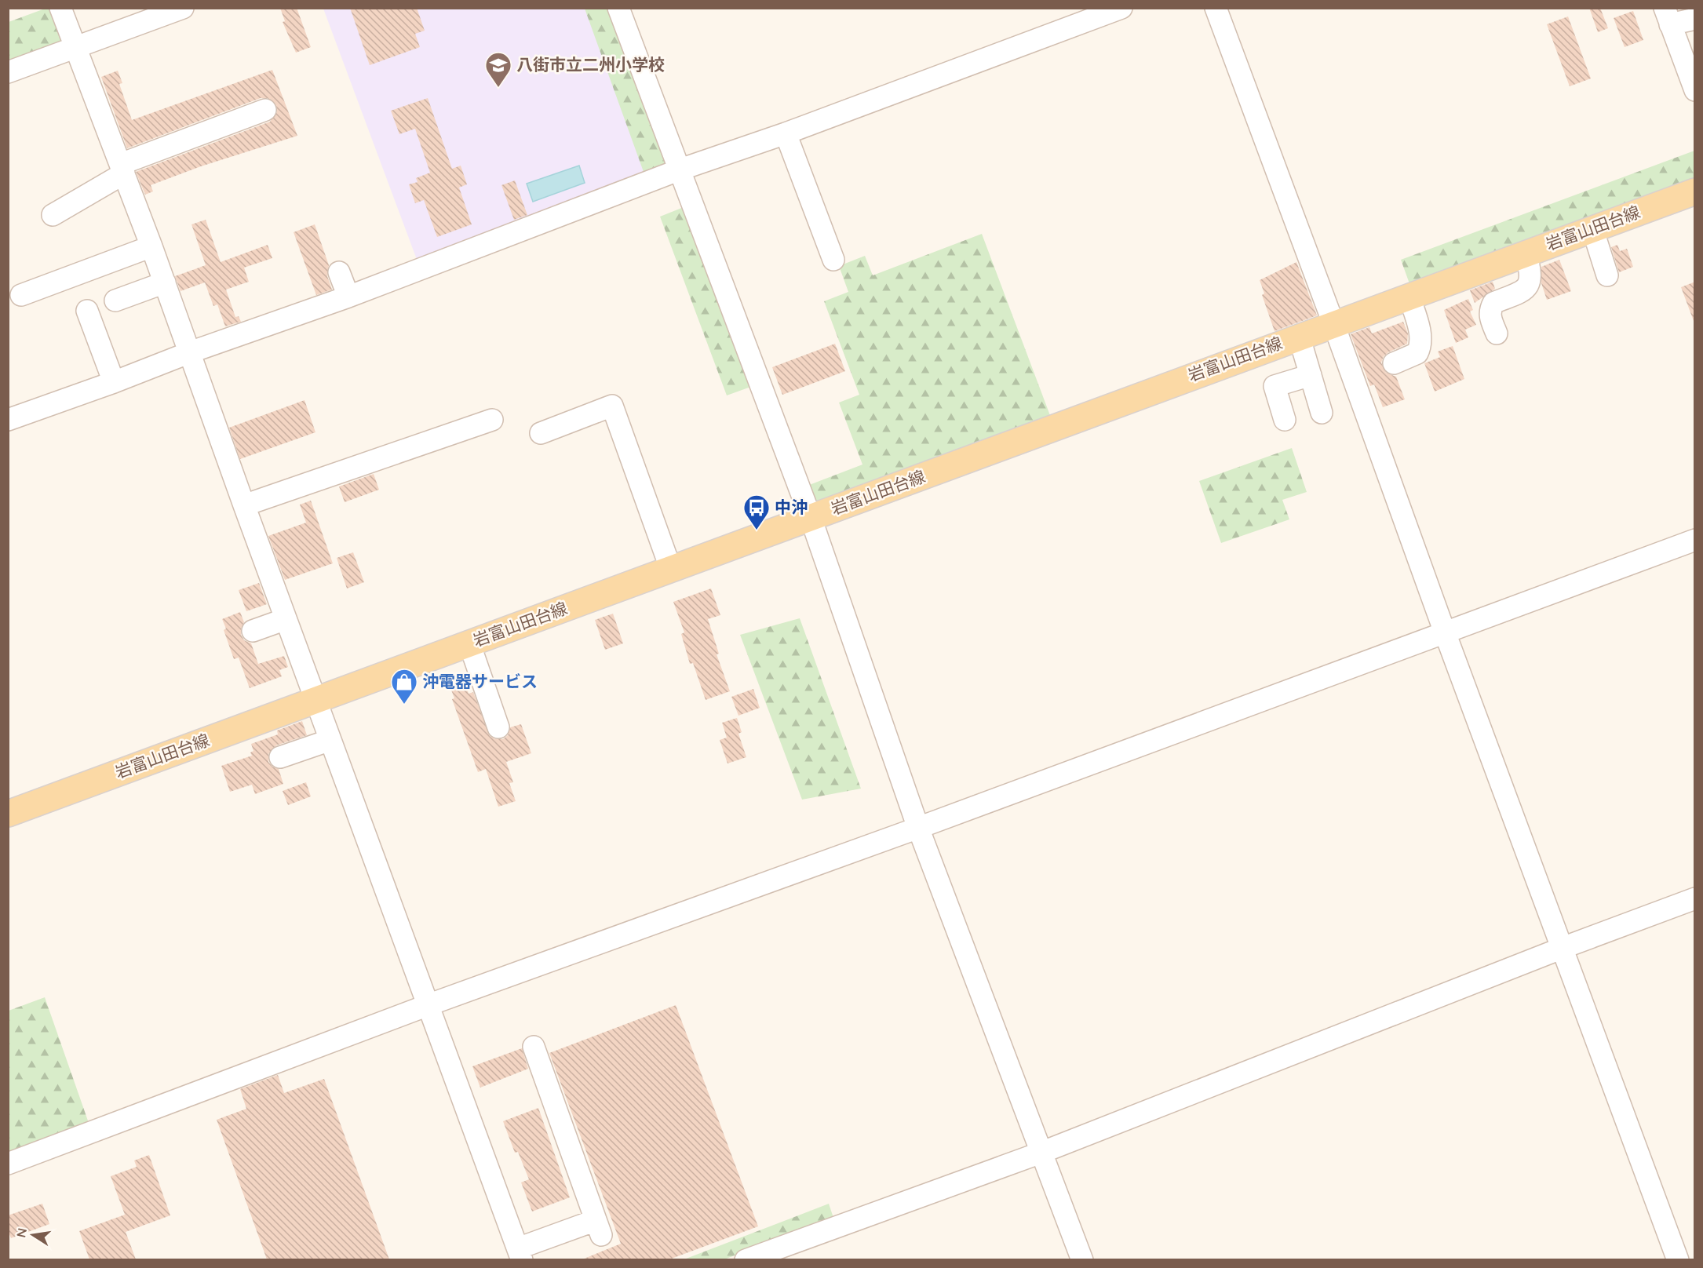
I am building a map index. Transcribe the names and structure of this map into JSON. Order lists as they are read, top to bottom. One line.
{"streets":{"main road":["岩富山田台線"]},"places":{"school or university":["八街市立二州小学校"],"bus stop":["中沖"],"shop":["沖電器サービス"]},"north":"left"}
